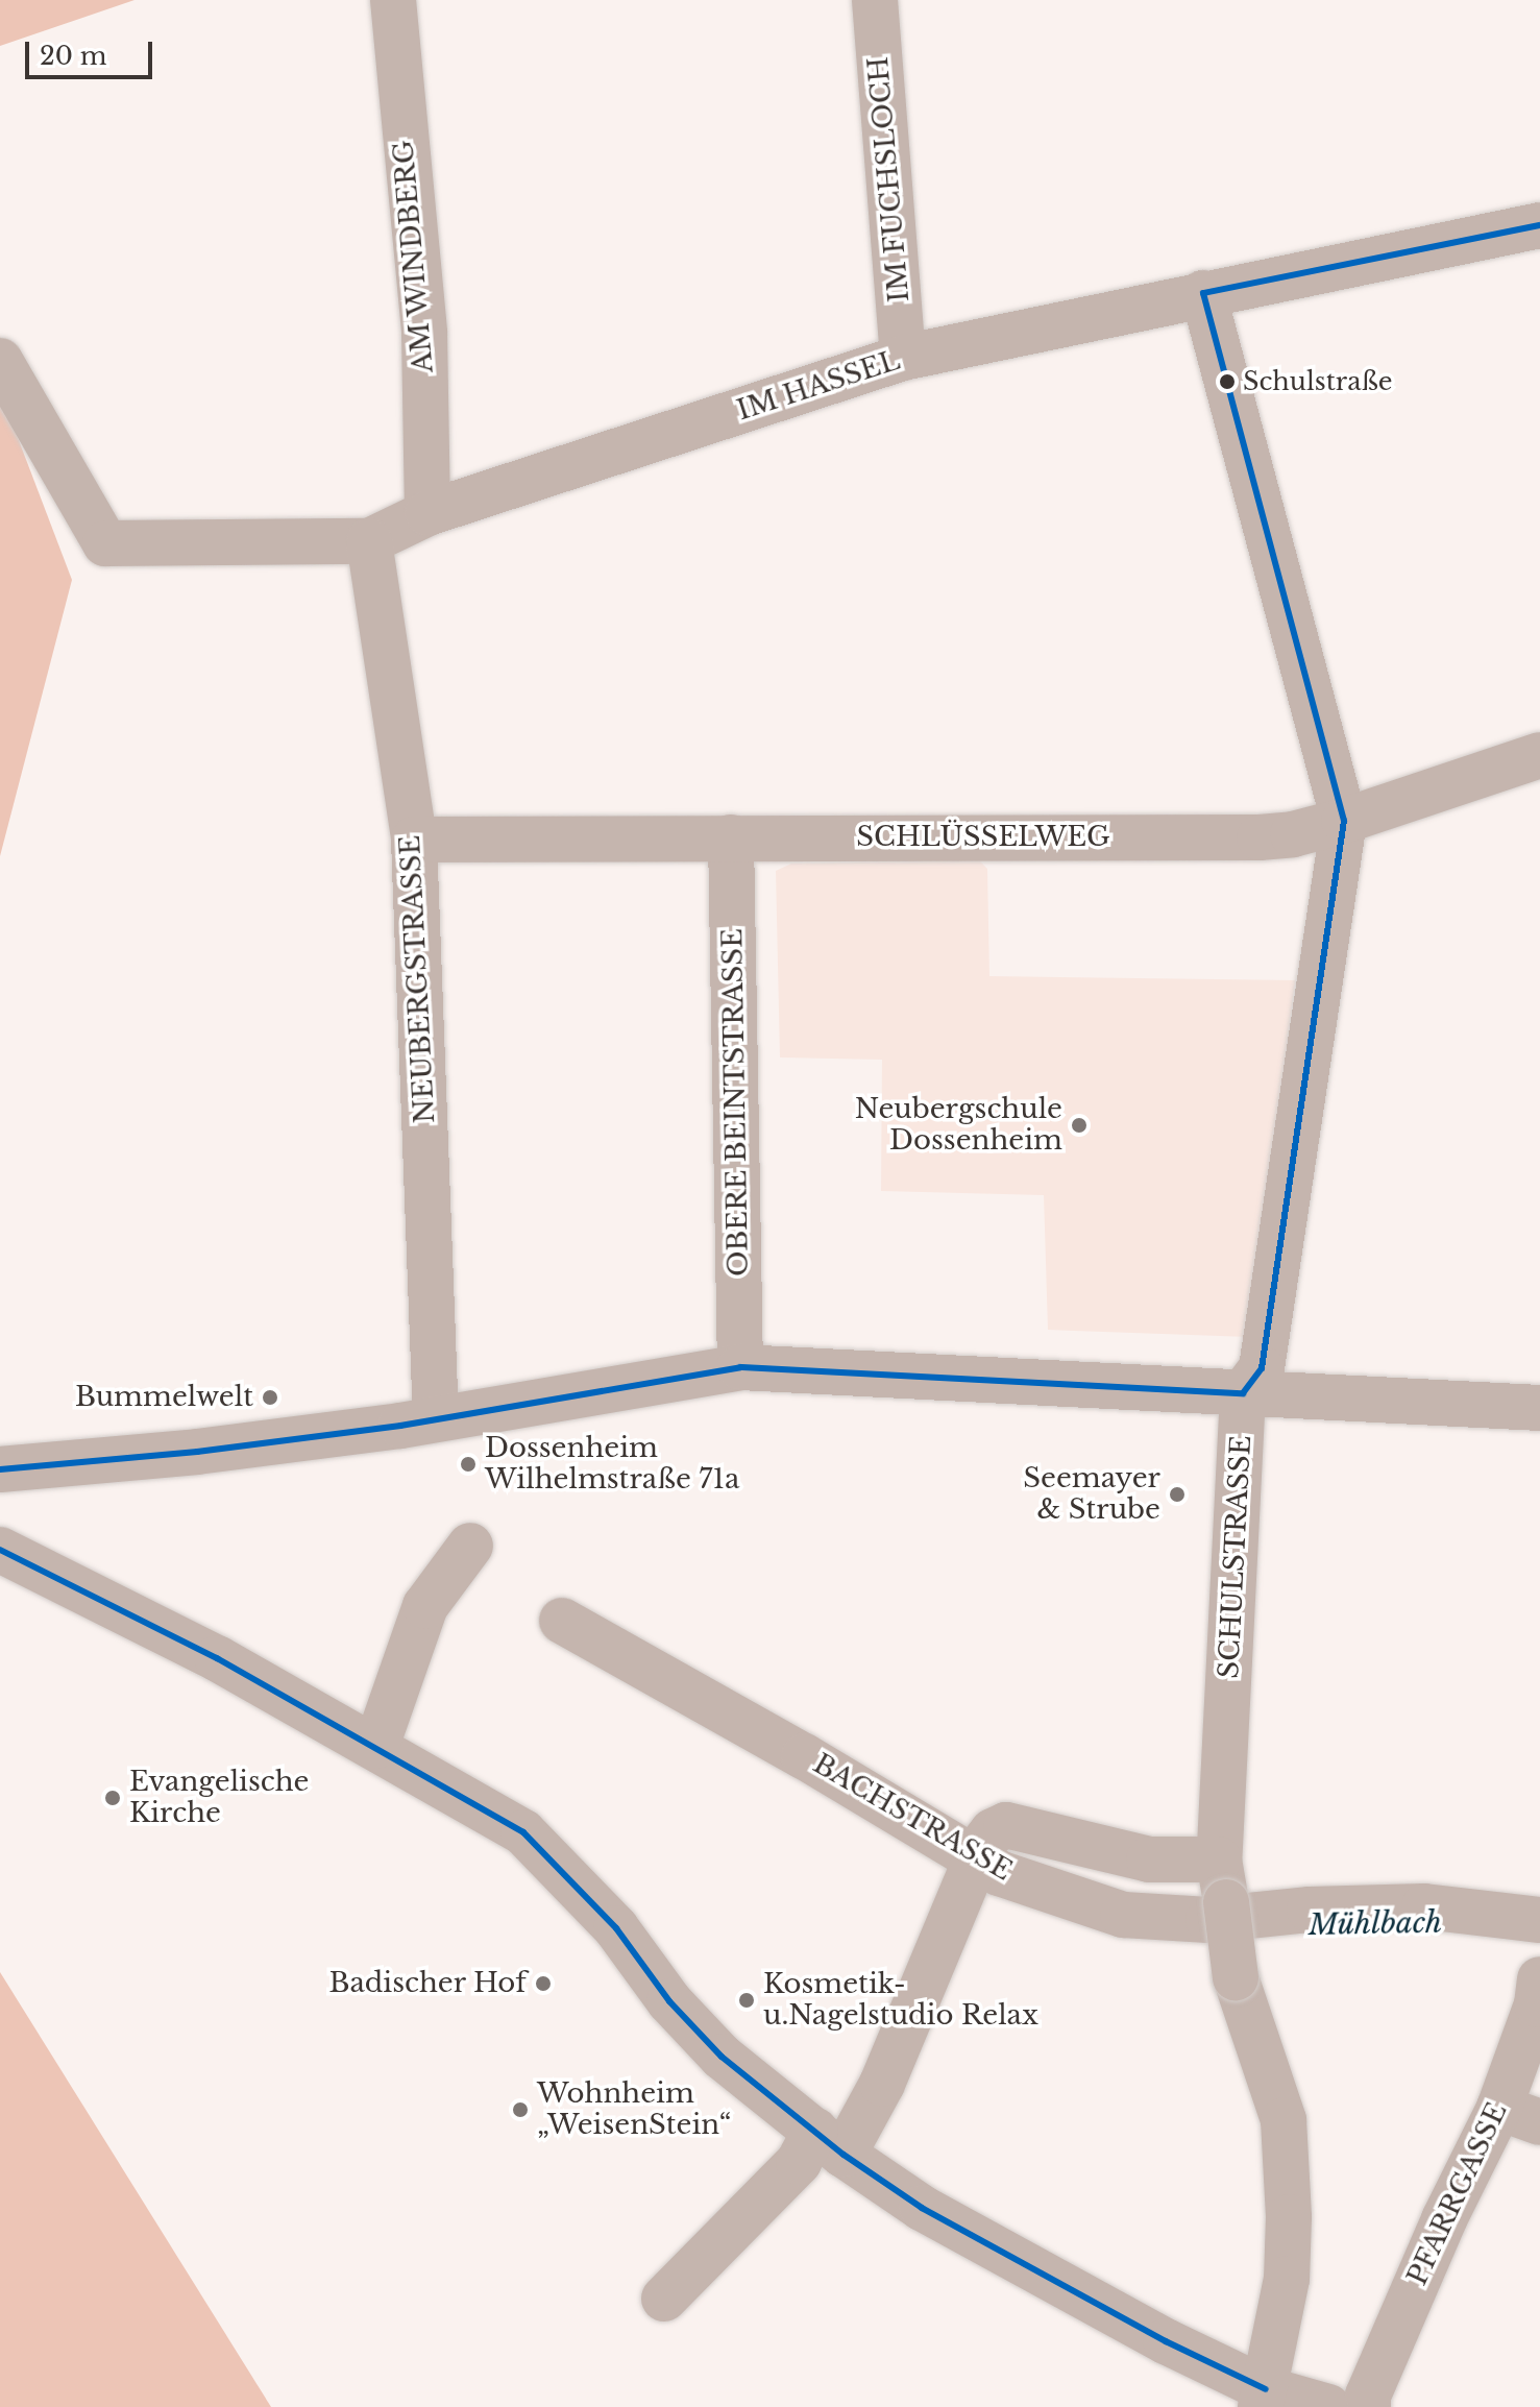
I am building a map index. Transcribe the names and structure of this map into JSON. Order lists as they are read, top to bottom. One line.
{"streets":{"street":["IM FUCHSLOCH","AM WINDBERG","IM HASSEL","SCHLÜSSELWEG","NEUBERGSTRASSE","OBERE BEINTSTRASSE","SCHULSTRASSE","BACHSTRASSE","PFARRGASSE"]},"crossings":[["IM FUCHSLOCH","IM HASSEL"],["AM WINDBERG","IM HASSEL"],["IM HASSEL","NEUBERGSTRASSE"],["IM HASSEL","SCHULSTRASSE"],["SCHLÜSSELWEG","NEUBERGSTRASSE"],["SCHLÜSSELWEG","OBERE BEINTSTRASSE"],["SCHLÜSSELWEG","SCHULSTRASSE"]],"water":["Mühlbach"],"places":["Schulstraße","Neubergschule Dossenheim","Bummelwelt","Dossenheim Wilhelmstraße 71a","Seemayer & Strube","Evangelische Kirche","Badischer Hof","Kosmetik- u.Nagelstudio Relax","Wohnheim „WeisenStein“"],"scale_bar":"20 m"}
